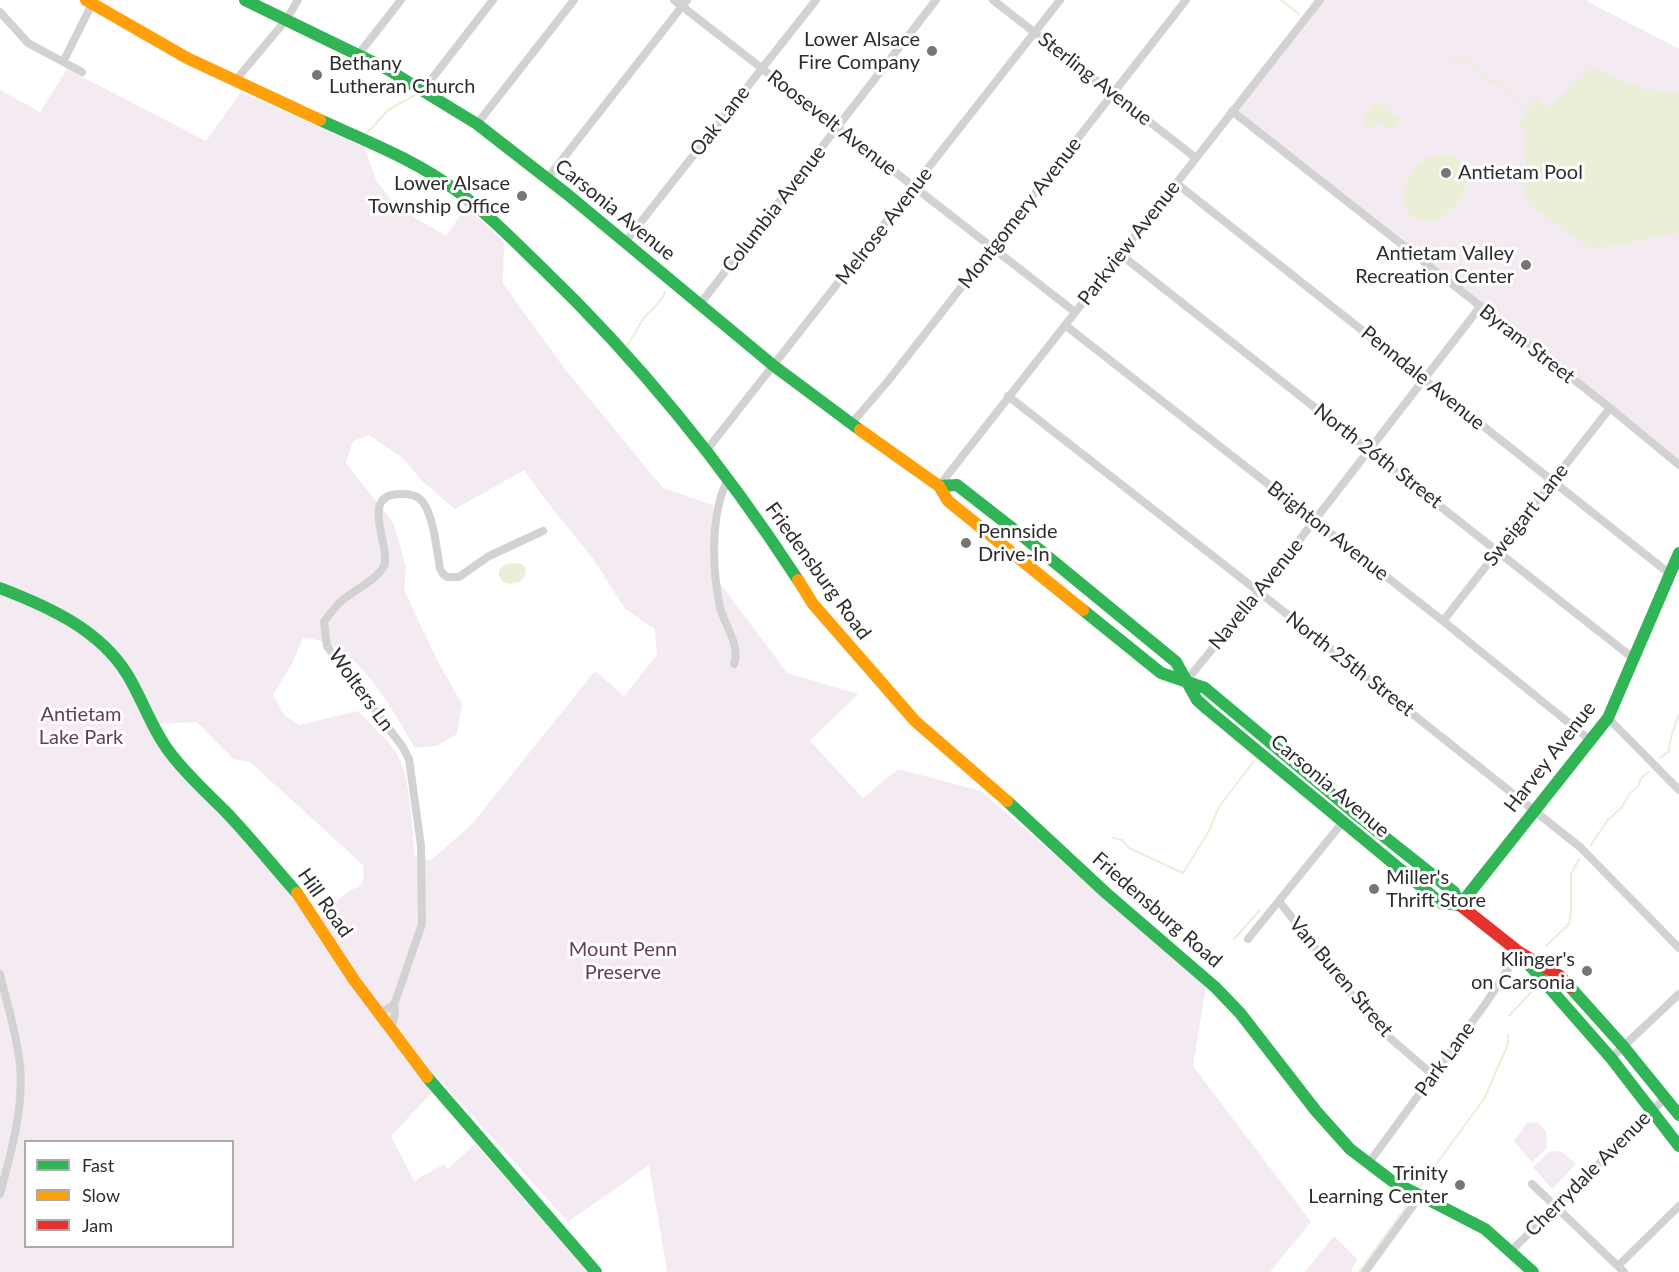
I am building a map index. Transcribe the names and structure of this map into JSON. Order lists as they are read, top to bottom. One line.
{"streets":{"street":["Sterling Avenue","Oak Lane","Roosevelt Avenue","Columbia Avenue","Carsonia Avenue","Montgomery Avenue","Melrose Avenue","Parkview Avenue","Byram Street","Penndale Avenue","North 26th Street","Sweigart Lane","Brighton Avenue","Friedensburg Road","Navella Avenue","North 25th Street","Wolters Ln","Harvey Avenue","Hill Road","Van Buren Street","Park Lane","Cherrydale Avenue"]},"crossings":[["Sterling Avenue","Montgomery Avenue"],["Sterling Avenue","Melrose Avenue"],["Sterling Avenue","Parkview Avenue"],["Oak Lane","Roosevelt Avenue"],["Oak Lane","Carsonia Avenue"],["Roosevelt Avenue","Columbia Avenue"],["Roosevelt Avenue","Montgomery Avenue"],["Roosevelt Avenue","Melrose Avenue"],["Roosevelt Avenue","Parkview Avenue"],["Columbia Avenue","Carsonia Avenue"],["Carsonia Avenue","Montgomery Avenue"],["Carsonia Avenue","Melrose Avenue"],["Carsonia Avenue","Parkview Avenue"],["Carsonia Avenue","Navella Avenue"],["Carsonia Avenue","Harvey Avenue"],["Carsonia Avenue","Park Lane"],["Carsonia Avenue","Cherrydale Avenue"],["Melrose Avenue","Friedensburg Road"],["Parkview Avenue","Byram Street"],["Parkview Avenue","Penndale Avenue"],["Parkview Avenue","North 26th Street"],["Parkview Avenue","Brighton Avenue"],["Parkview Avenue","North 25th Street"],["Byram Street","Sweigart Lane"],["Byram Street","Navella Avenue"],["Penndale Avenue","Sweigart Lane"],["Penndale Avenue","Navella Avenue"],["Penndale Avenue","Harvey Avenue"],["North 26th Street","Sweigart Lane"],["North 26th Street","Navella Avenue"],["North 26th Street","Harvey Avenue"],["Sweigart Lane","Brighton Avenue"],["Brighton Avenue","Navella Avenue"],["Brighton Avenue","Harvey Avenue"],["Friedensburg Road","Park Lane"],["Friedensburg Road","Cherrydale Avenue"],["Navella Avenue","North 25th Street"],["North 25th Street","Harvey Avenue"],["Van Buren Street","Park Lane"]],"parks":["Antietam Lake Park","Mount Penn Preserve"],"places":["Lower Alsace Fire Company","Bethany Lutheran Church","Antietam Pool","Lower Alsace Township Office","Antietam Valley Recreation Center","Pennside Drive-In","Miller's Thrift Store","Klinger's on Carsonia","Trinity Learning Center"],"legend":["Fast","Slow","Jam"]}
